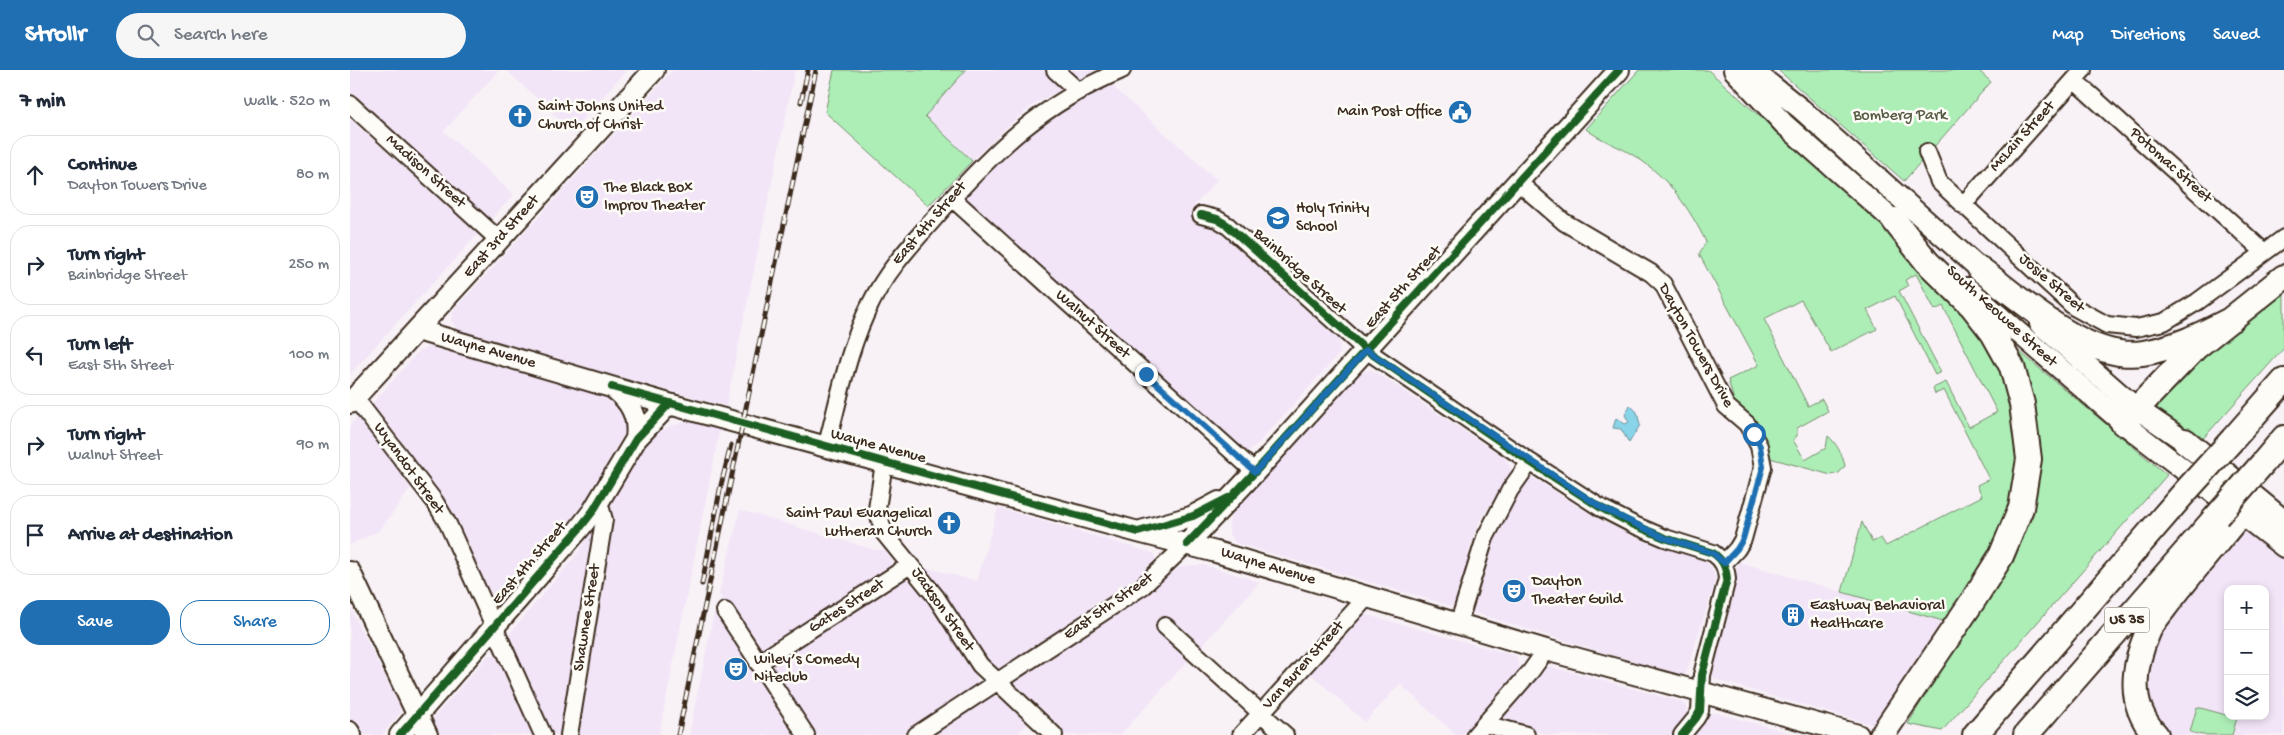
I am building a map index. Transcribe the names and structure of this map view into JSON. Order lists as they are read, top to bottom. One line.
{"streets":{"highway":["US 35"],"main road":["East 4th Street","East 3rd Street","East 5th Street","South Keowee Street","Wayne Avenue"],"street":["McLain Street","Potomac Street","Madison Street","Bainbridge Street","Josie Street","Walnut Street","Dayton Towers Drive","Wyandot Street","Gates Street","Jackson Street","Shawnee Street","Van Buren Street"]},"crossings":[["McLain Street","Potomac Street"],["McLain Street","Josie Street"],["Potomac Street","Josie Street"],["Madison Street","East 3rd Street"],["East 4th Street","Walnut Street"],["East 4th Street","Wayne Avenue"],["East 4th Street","Wyandot Street"],["East 4th Street","Shawnee Street"],["East 3rd Street","Wayne Avenue"],["East 3rd Street","Wyandot Street"],["Bainbridge Street","East 5th Street"],["Bainbridge Street","Dayton Towers Drive"],["East 5th Street","Walnut Street"],["East 5th Street","Dayton Towers Drive"],["East 5th Street","Wayne Avenue"],["East 5th Street","Jackson Street"],["Wayne Avenue","Jackson Street"],["Wayne Avenue","Van Buren Street"],["Gates Street","Jackson Street"]],"parks":["Bomberg Park"],"places":{"public building":["Main Post Office"],"church":["Saint Johns United Church of Christ","Saint Paul Evangelical Lutheran Church"],"theatre":["The Black Box Improv Theater","Dayton Theater Guild","Wiley’s Comedy Niteclub"],"school or university":["Holy Trinity School"],"building":["Eastway Behavioral Healthcare"]},"page":{"header":"Strollr","search":"Search here","nav":["Map","Directions","Saved"],"heading":["7 min","Walk · 520 m"],"list":[["Continue","Dayton Towers Drive","80 m"],["Turn right","Bainbridge Street","250 m"],["Turn left","East 5th Street","100 m"],["Turn right","Walnut Street","90 m"],"Arrive at destination"],"buttons":["Save","Share"],"map_buttons":["+","−"]}}
